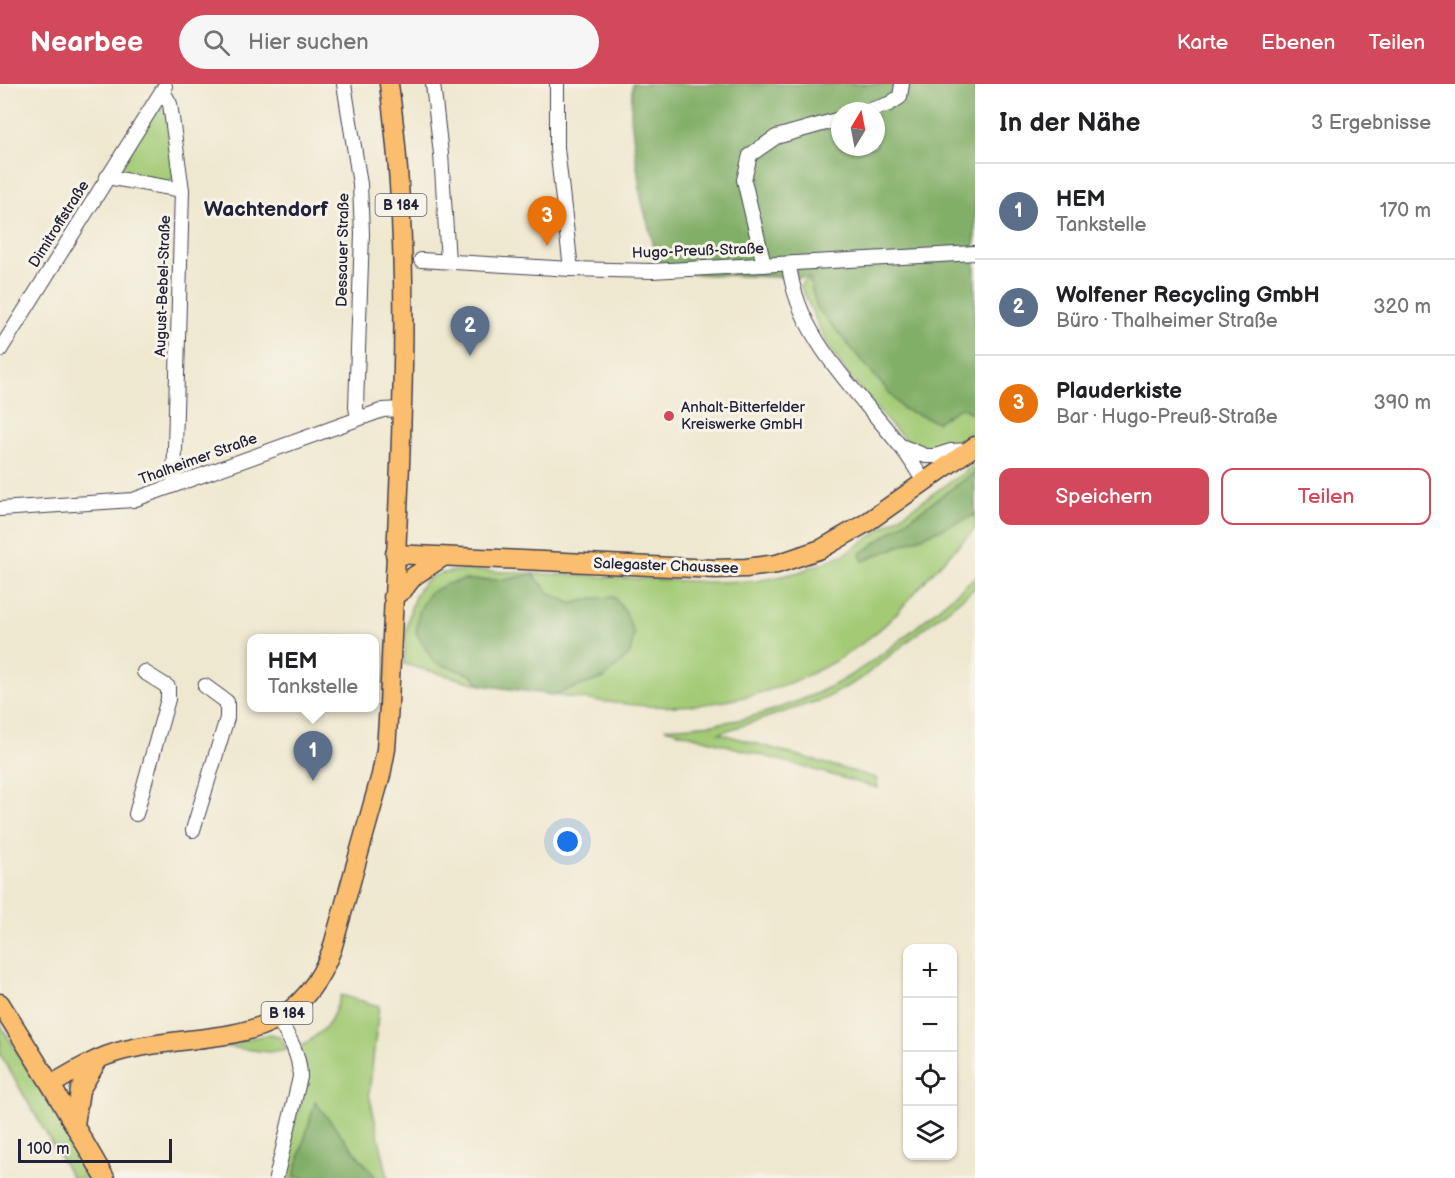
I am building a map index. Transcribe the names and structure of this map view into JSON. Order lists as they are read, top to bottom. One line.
{"streets":{"main road":["B 184","Salegaster Chaussee"],"street":["Dimitroffstraße","Dessauer Straße","Hugo-Preuß-Straße","August-Bebel-Straße","Thalheimer Straße"]},"crossings":[["B 184","Thalheimer Straße"],["B 184","Salegaster Chaussee"],["Dimitroffstraße","August-Bebel-Straße"],["Dessauer Straße","Thalheimer Straße"],["August-Bebel-Straße","Thalheimer Straße"]],"districts":["Wachtendorf"],"places":["Anhalt-Bitterfelder Kreiswerke GmbH"],"scale_bar":"100 m","north":"top","page":{"header":"Nearbee","search":"Hier suchen","nav":["Karte","Ebenen","Teilen"],"heading":["In der Nähe","3 Ergebnisse"],"list":[{"mark":"1","name":"HEM","note":"Tankstelle","value":"170 m"},{"mark":"2","name":"Wolfener Recycling GmbH","note":"Büro · Thalheimer Straße","value":"320 m"},{"mark":"3","name":"Plauderkiste","note":"Bar · Hugo-Preuß-Straße","value":"390 m"}],"pins":["3","2","1"],"buttons":["Speichern","Teilen"],"popup":["HEM","Tankstelle"],"map_buttons":["+","−"],"scale":"100 m"}}
